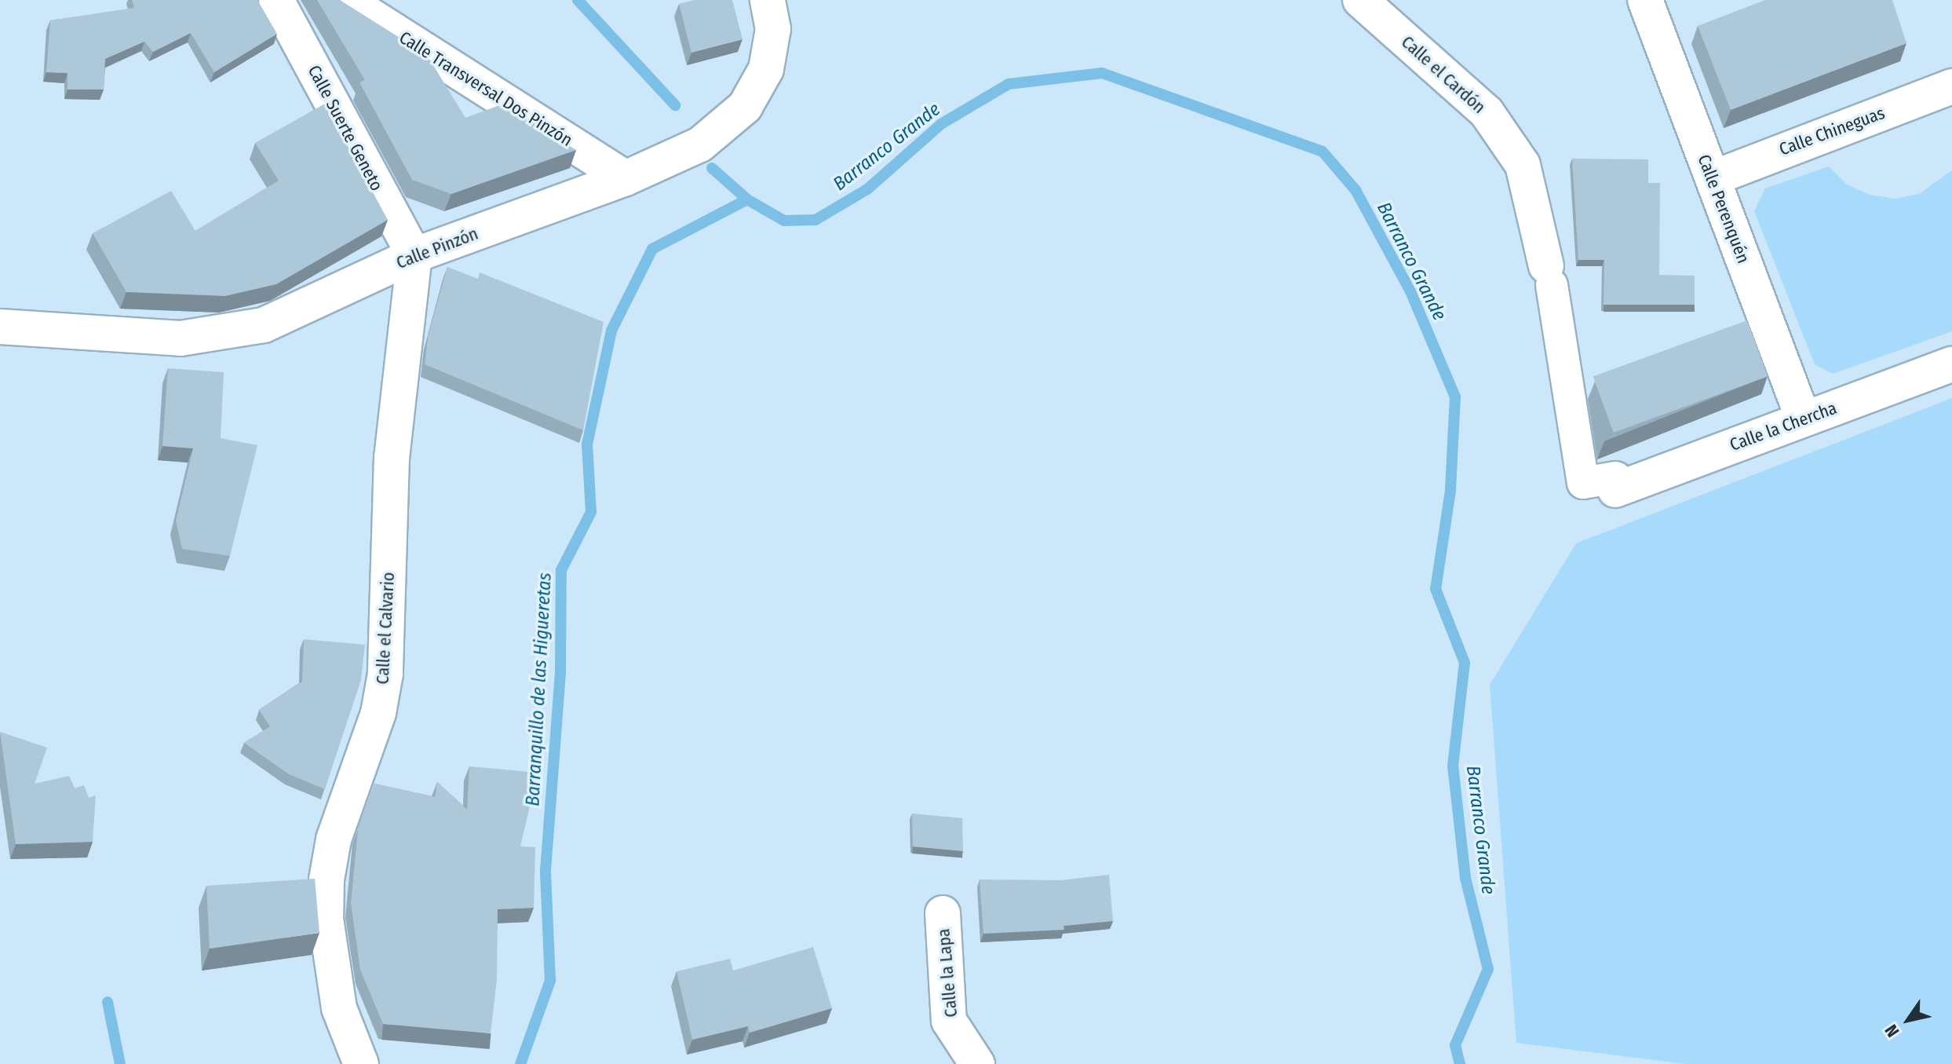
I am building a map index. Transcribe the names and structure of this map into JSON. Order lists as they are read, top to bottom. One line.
{"streets":{"street":["Calle el Cardón","Calle Transversal Dos Pinzón","Calle Suerte Geneto","Calle Chineguas","Calle Perenquén","Calle Pinzón","Calle la Chercha","Calle el Calvario","Calle la Lapa"]},"crossings":[["Calle el Cardón","Calle la Chercha"],["Calle Transversal Dos Pinzón","Calle Pinzón"],["Calle Suerte Geneto","Calle Pinzón"],["Calle Suerte Geneto","Calle el Calvario"],["Calle Chineguas","Calle Perenquén"],["Calle Perenquén","Calle la Chercha"],["Calle Pinzón","Calle el Calvario"]],"water":["Barranco Grande","Barranquillo de las Higueretas"],"north":"bottom left"}
